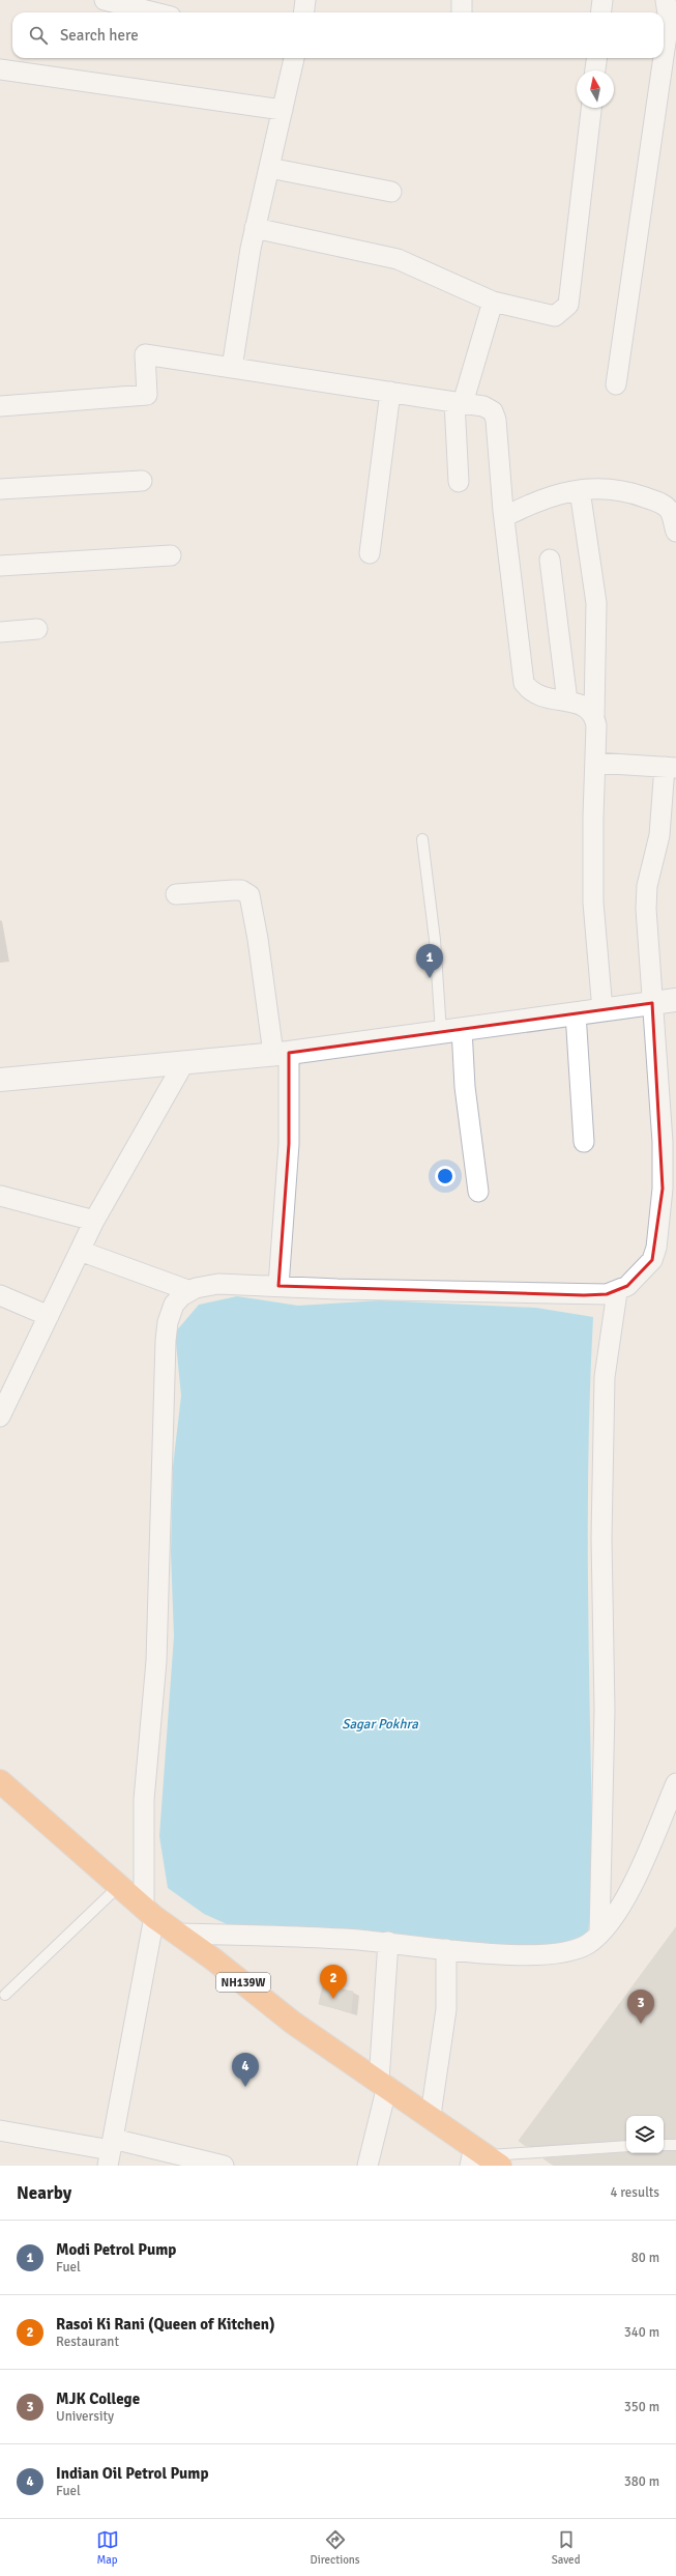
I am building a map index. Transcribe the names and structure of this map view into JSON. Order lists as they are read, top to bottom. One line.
{"streets":{"highway":["NH139W"]},"water":["Sagar Pokhra"],"north":"top","page":{"search":"Search here","pins":["1","2","3","4"],"heading":["Nearby","4 results"],"list":[{"mark":"1","name":"Modi Petrol Pump","note":"Fuel","value":"80 m"},{"mark":"2","name":"Rasoi Ki Rani (Queen of Kitchen)","note":"Restaurant","value":"340 m"},{"mark":"3","name":"MJK College","note":"University","value":"350 m"},{"mark":"4","name":"Indian Oil Petrol Pump","note":"Fuel","value":"380 m"}],"nav":["Map","Directions","Saved"]}}
